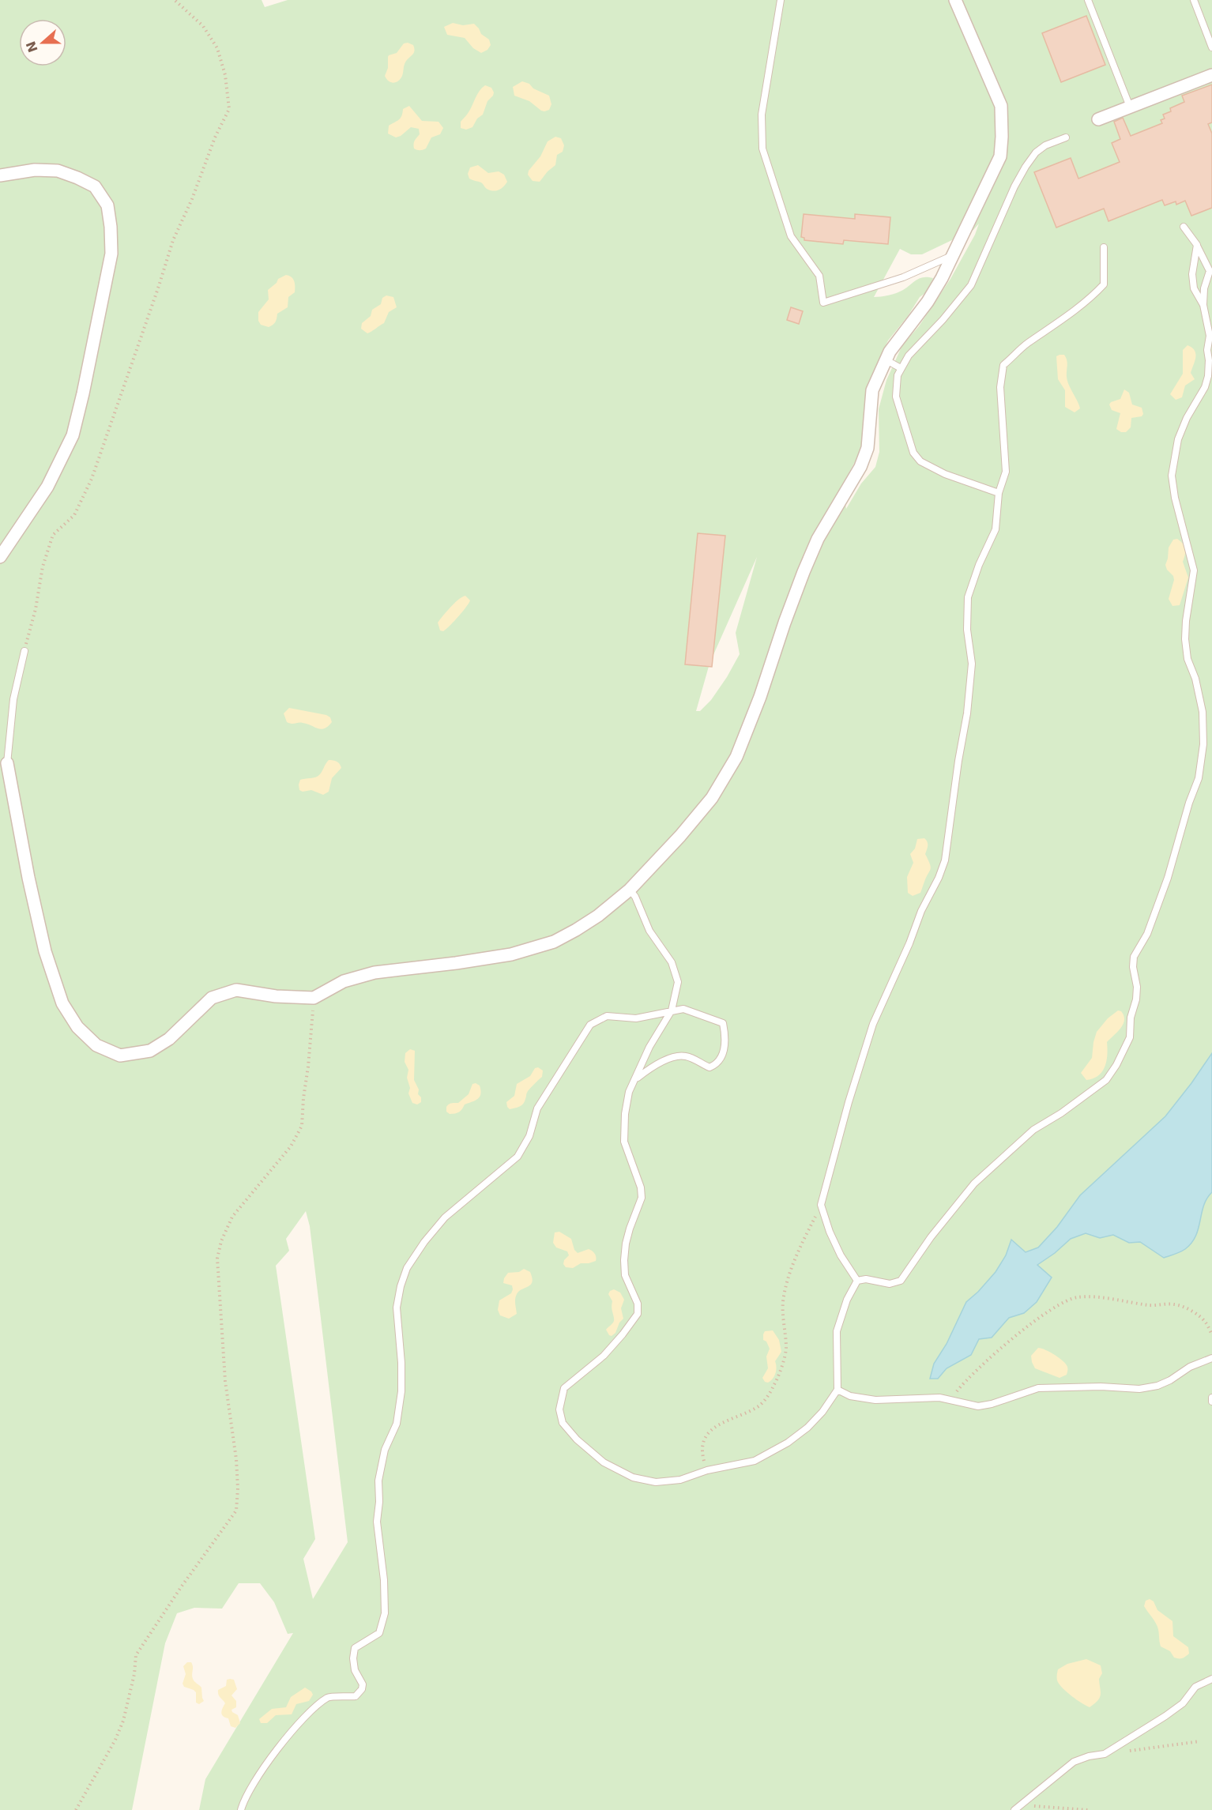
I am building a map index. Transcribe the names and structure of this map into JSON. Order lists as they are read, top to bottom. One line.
{"north":"left"}
